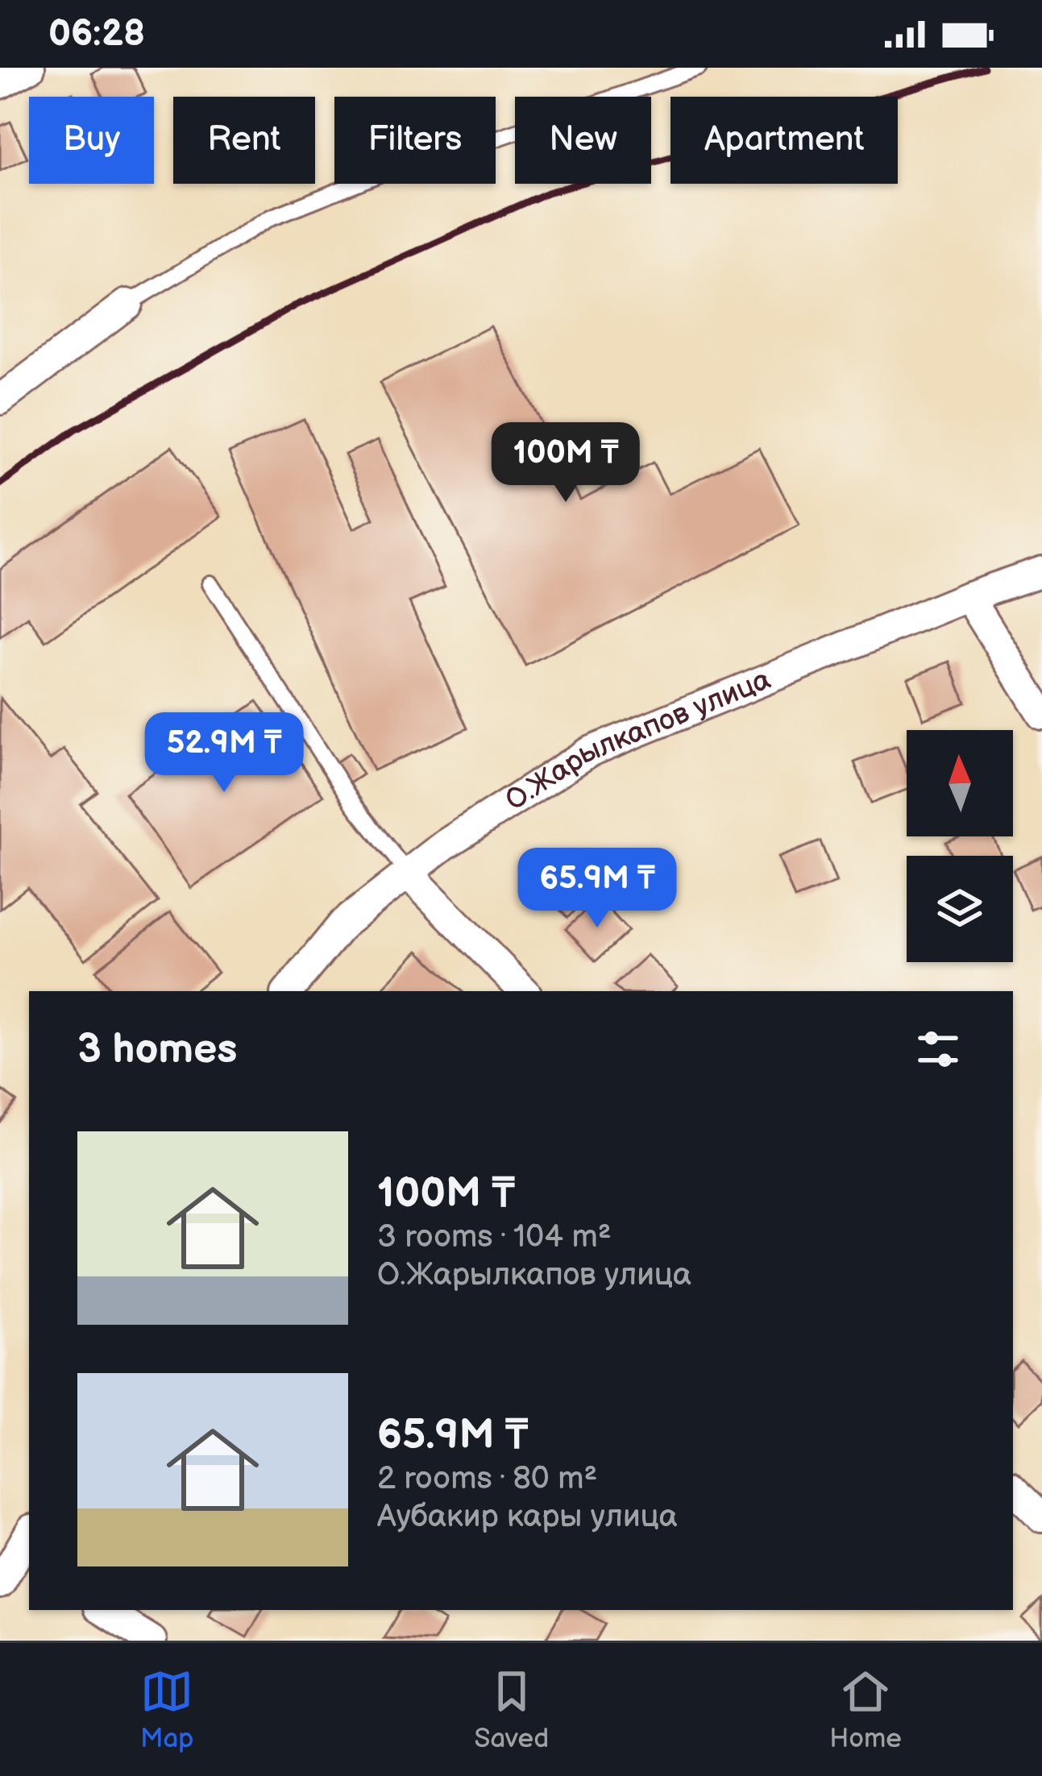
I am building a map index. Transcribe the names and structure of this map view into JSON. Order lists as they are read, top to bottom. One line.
{"streets":{"street":["О.Жарылкапов улица"]},"north":"top","page":{"status":"06:28","chip":["Buy","Rent","Filters","New","Apartment"],"price":["100M ₸","52.9M ₸","65.9M ₸"],"heading":"3 homes","list":[{"name":"100M ₸","note":"3 rooms · 104 m² · О.Жарылкапов улица"},{"name":"65.9M ₸","note":"2 rooms · 80 m² · Аубакир кары улица"}],"tabs":["Map","Saved","Home"]}}
